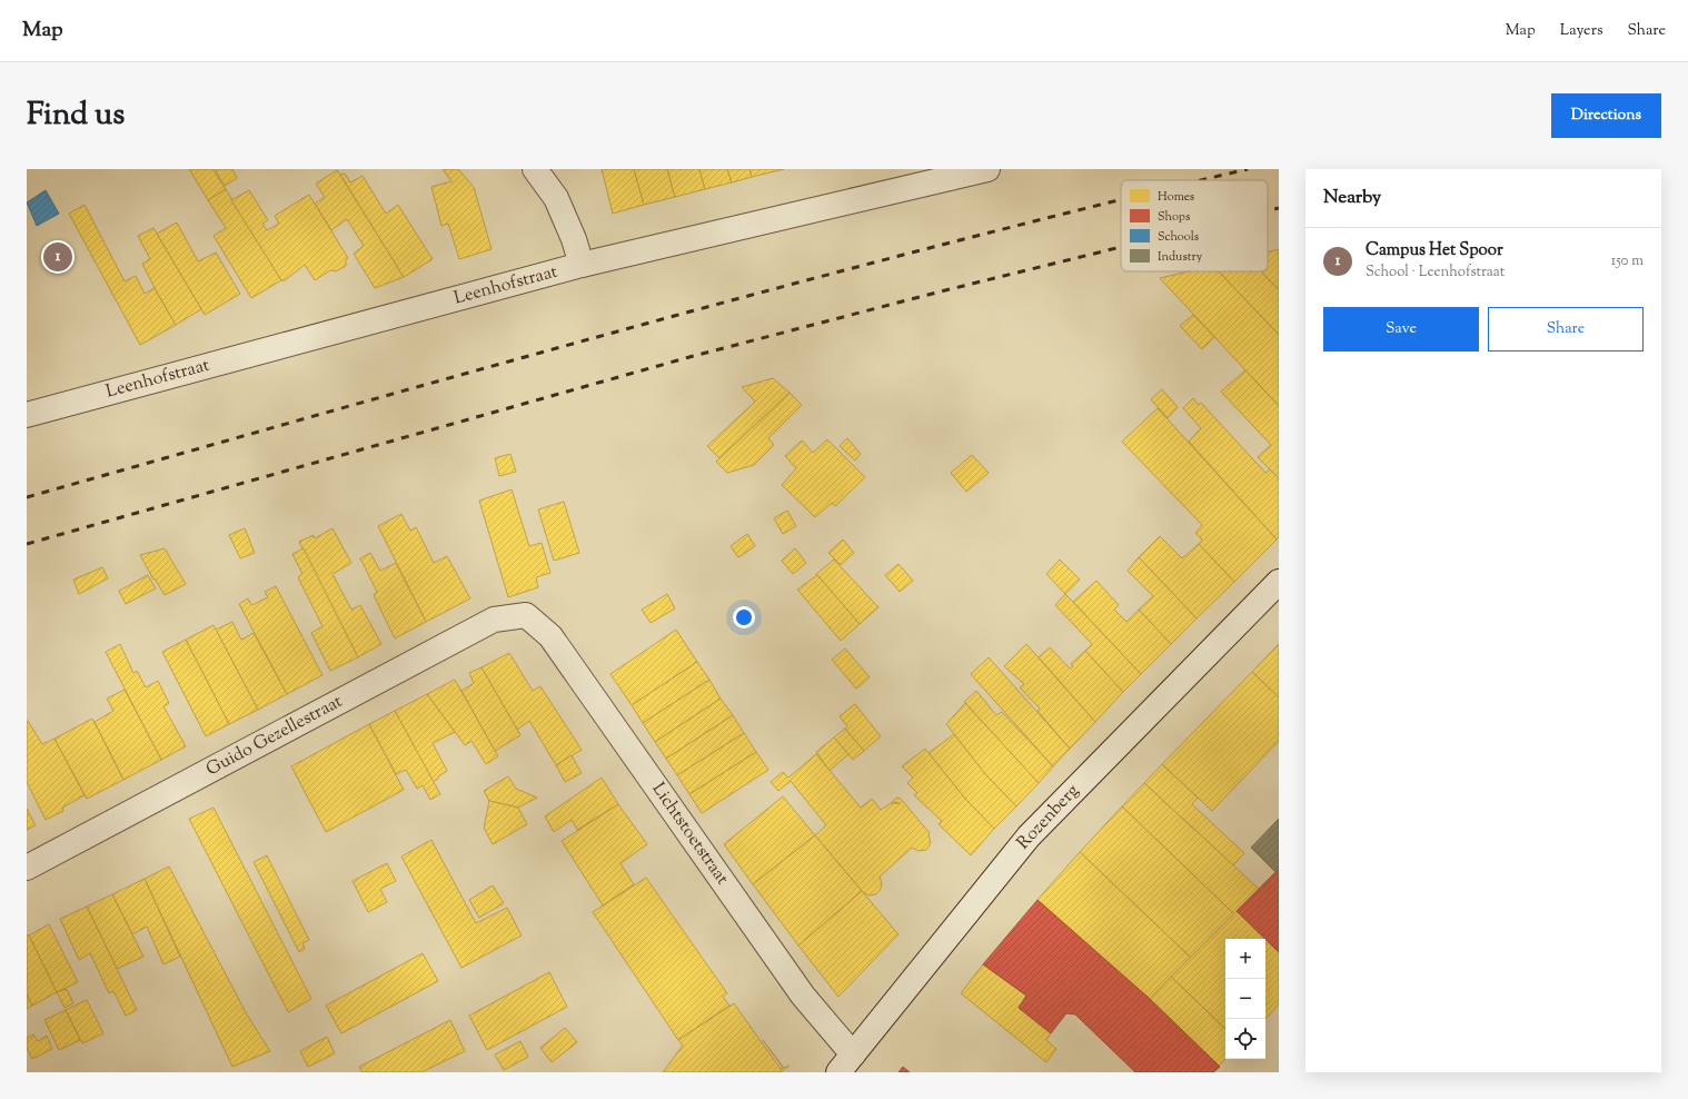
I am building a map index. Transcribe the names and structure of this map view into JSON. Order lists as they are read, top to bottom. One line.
{"streets":{"street":["Leenhofstraat","Guido Gezellestraat","Rozenberg","Lichtstoetstraat"]},"crossings":[["Guido Gezellestraat","Lichtstoetstraat"],["Rozenberg","Lichtstoetstraat"]],"legend":["Homes","Shops","Schools","Industry"],"page":{"header":"Map","nav":["Map","Layers","Share"],"title":"Find us","buttons":["Directions",["Save","Share"]],"heading":"Nearby","list":[{"mark":"1","name":"Campus Het Spoor","note":"School · Leenhofstraat","value":"150 m"}],"pins":"1","map_buttons":["+","−"]}}
